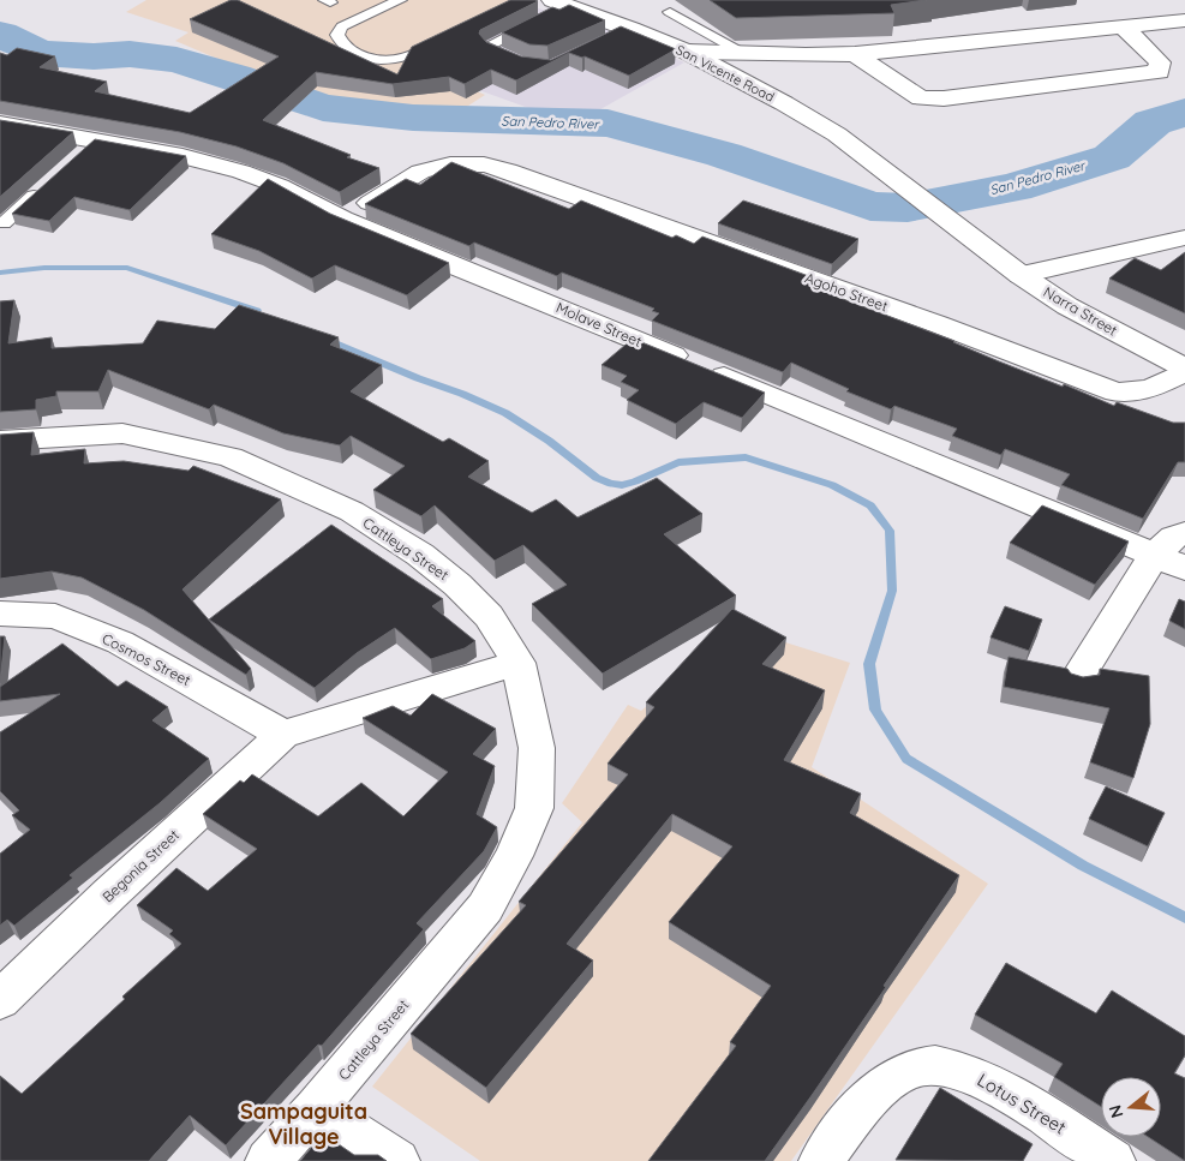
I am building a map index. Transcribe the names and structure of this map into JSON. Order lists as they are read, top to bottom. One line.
{"streets":{"street":["San Vicente Road","Agoho Street","Narra Street","Molave Street","Cattleya Street","Cosmos Street","Begonia Street","Lotus Street"]},"crossings":[["San Vicente Road","Narra Street"],["Agoho Street","Narra Street"],["Agoho Street","Molave Street"],["Cosmos Street","Begonia Street"]],"districts":["Sampaguita Village"],"water":["San Pedro River"],"north":"left"}
